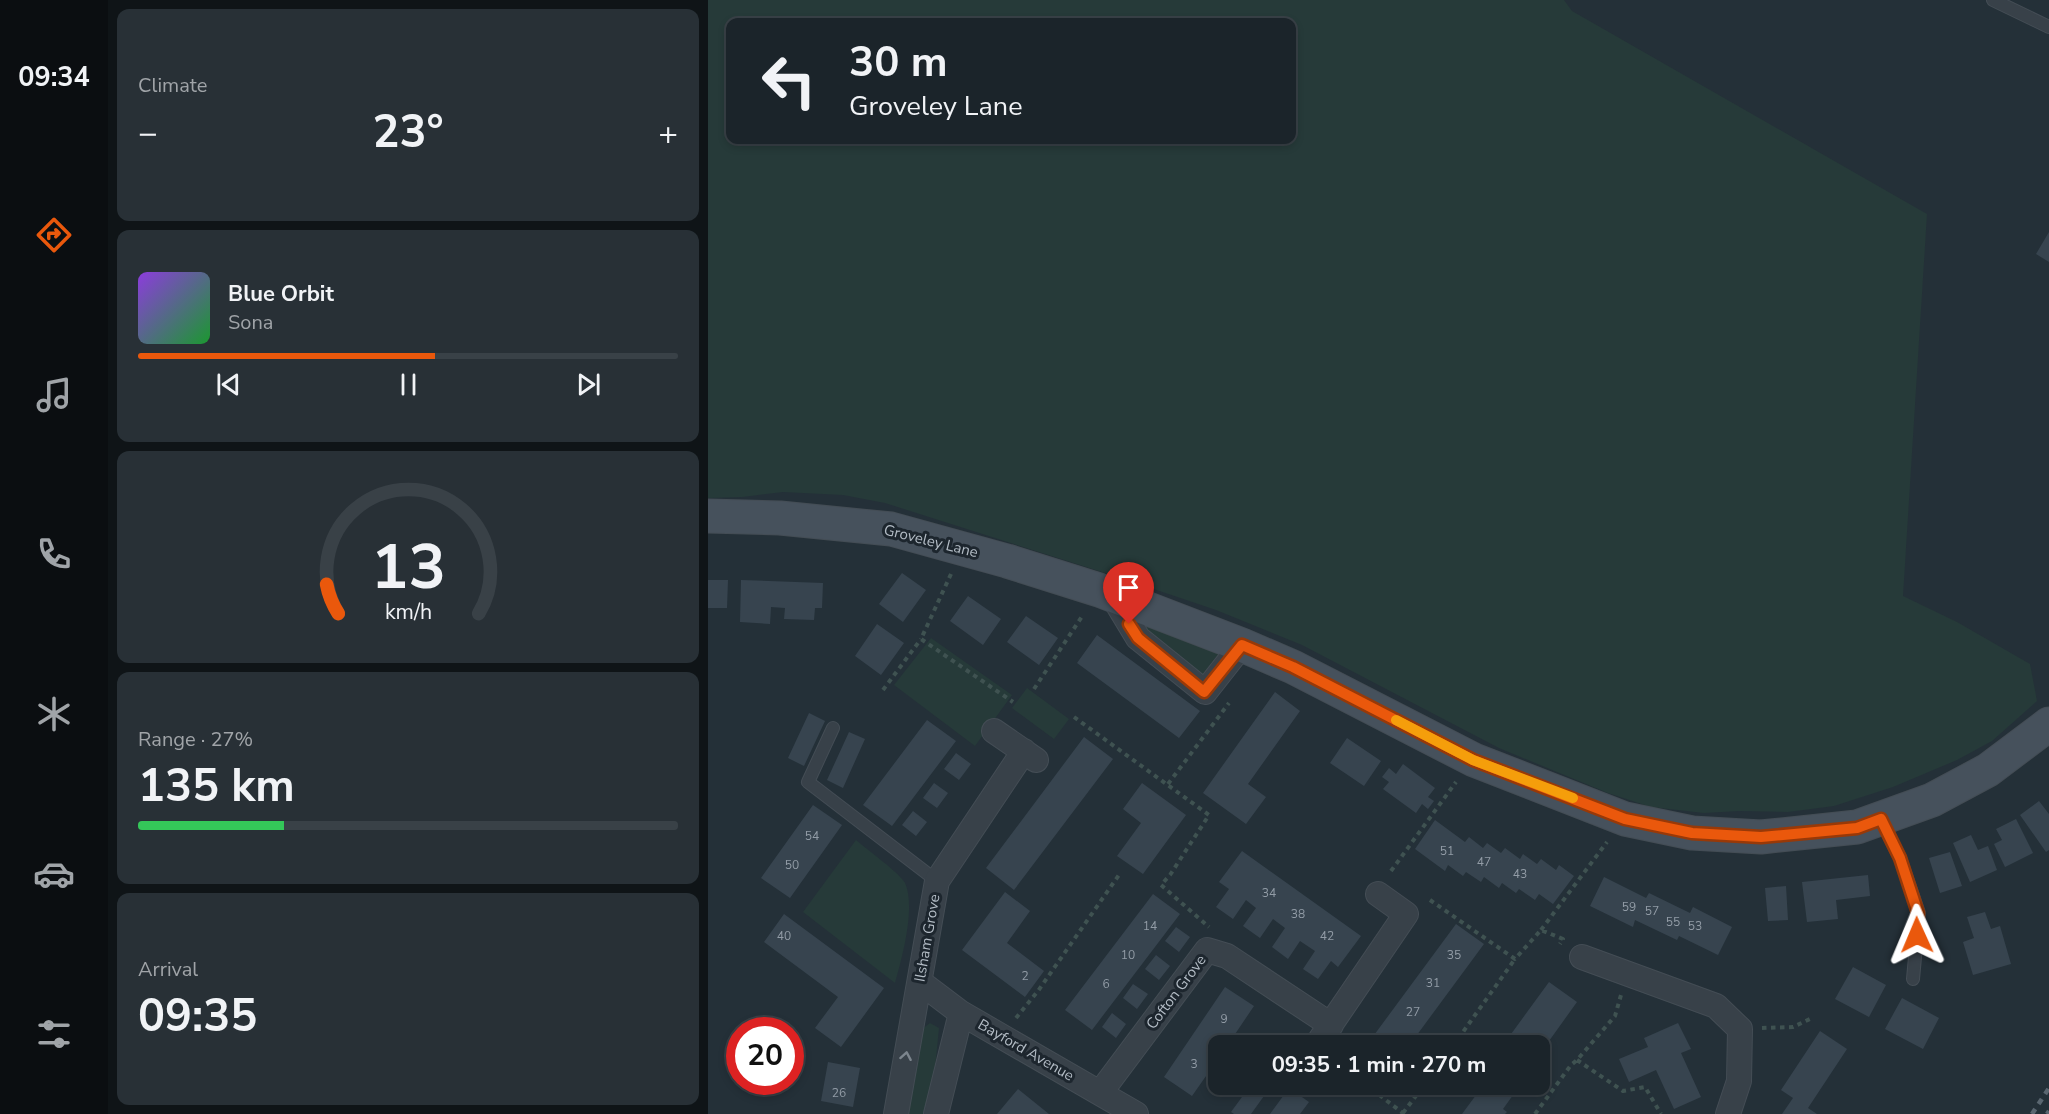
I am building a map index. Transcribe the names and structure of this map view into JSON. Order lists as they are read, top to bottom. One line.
{"streets":{"main road":["Groveley Lane"],"street":["Ilsham Grove","Cofton Grove","Bayford Avenue"]},"crossings":[["Ilsham Grove","Bayford Avenue"],["Cofton Grove","Bayford Avenue"]],"house_numbers":["54","51","47","50","43","34","59","57","38","55","14","53","40","42","10","35","2","31","6","27","9","3","26"],"page":{"tabs":"09:34","tile":["Climate",["Range · 27%","135 km"],["Arrival","09:35"]],"turn":["30 m","Groveley Lane"],"heat":["−","23°","+"],"song":["Blue Orbit","Sona"],"limit":"20","trip":"09:35 · 1 min · 270 m","gauge":["13","km/h"]}}
